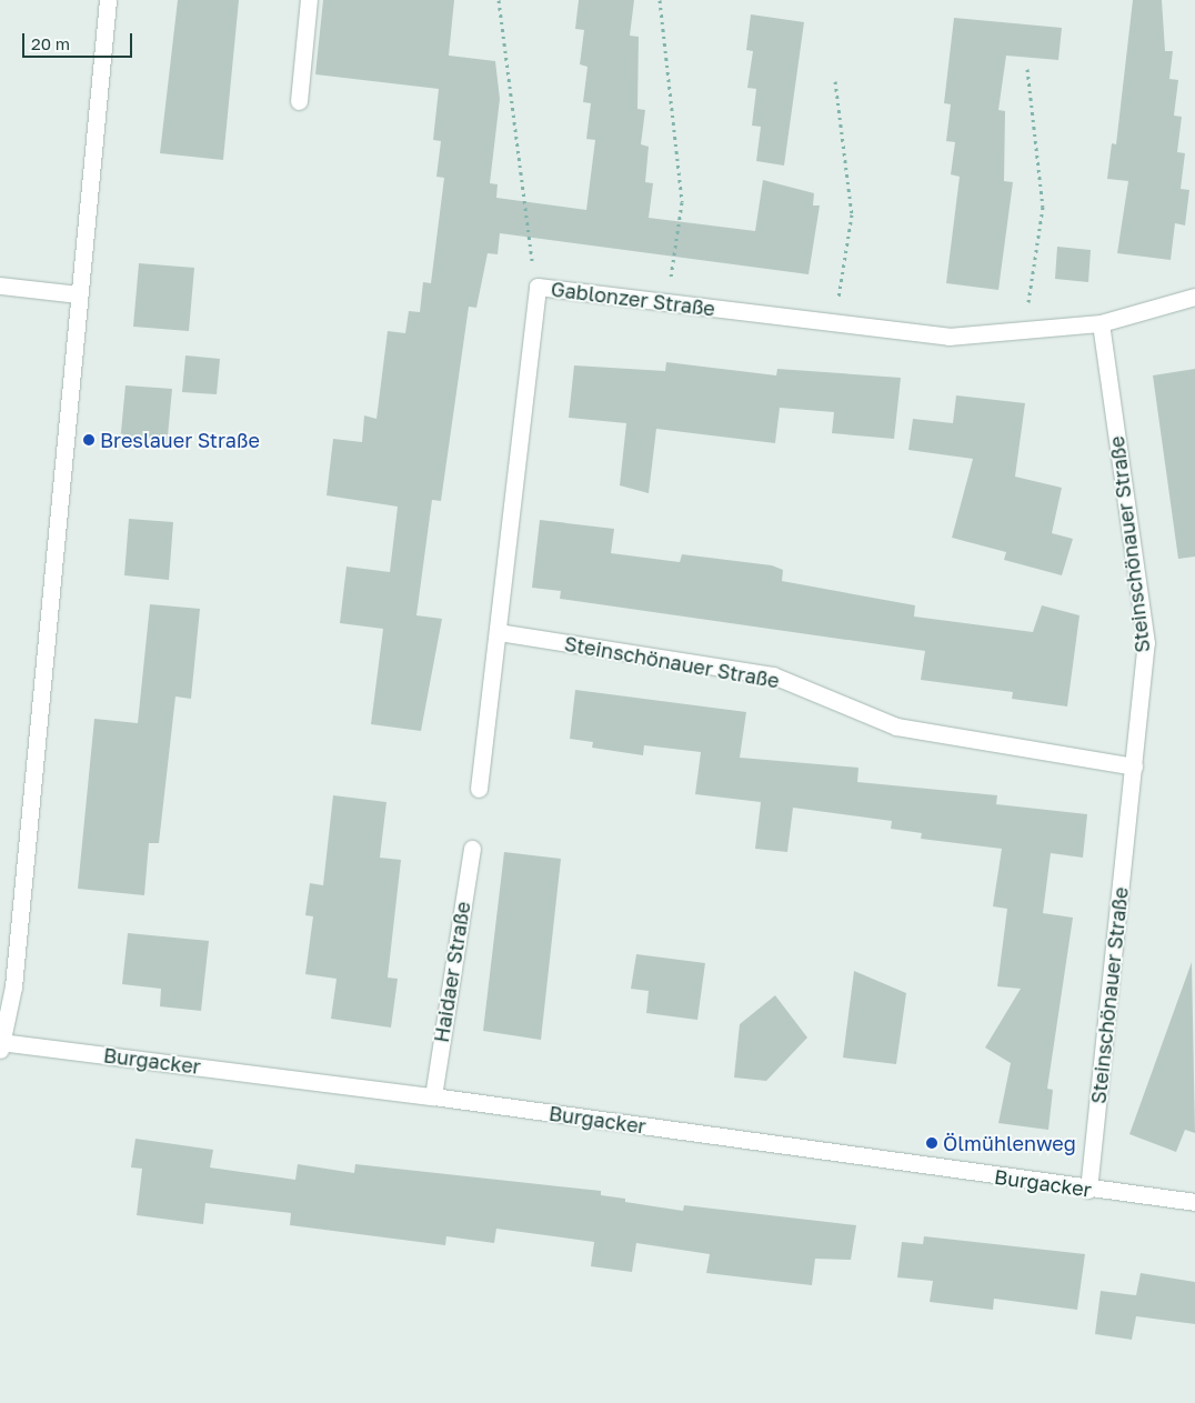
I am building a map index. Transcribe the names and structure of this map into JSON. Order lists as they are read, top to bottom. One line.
{"streets":{"street":["Gablonzer Straße","Steinschönauer Straße","Haidaer Straße","Burgacker"]},"crossings":[["Gablonzer Straße","Steinschönauer Straße"],["Steinschönauer Straße","Burgacker"],["Haidaer Straße","Burgacker"]],"places":["Breslauer Straße","Ölmühlenweg"],"scale_bar":"20 m"}
